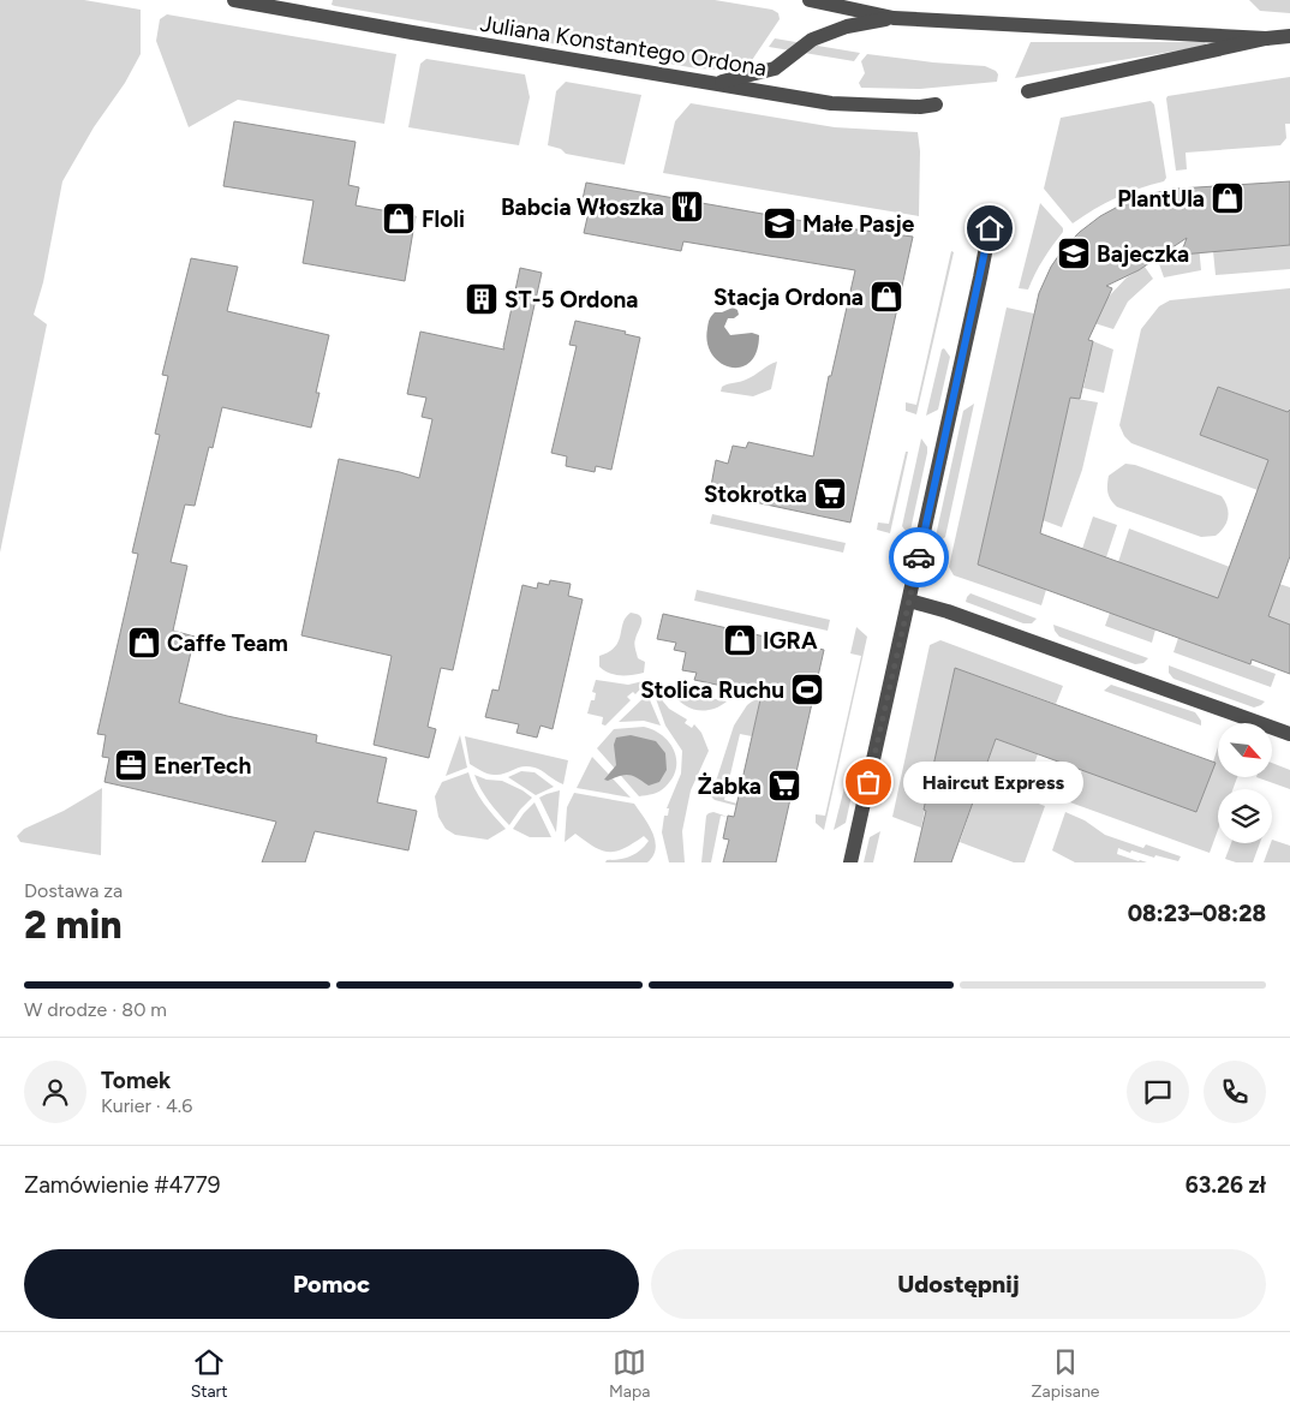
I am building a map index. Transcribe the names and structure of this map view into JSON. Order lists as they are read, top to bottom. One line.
{"streets":{"street":["Juliana Konstantego Ordona"]},"places":{"shop":["PlantUla","Floli","Stacja Ordona","IGRA","Caffe Team"],"restaurant":["Babcia Włoszka"],"school or university":["Małe Pasje","Bajeczka"],"building":["ST-5 Ordona"],"supermarket":["Stokrotka","Żabka"],"sports":["Stolica Ruchu"],"office":["EnerTech"],"other":["Haircut Express"]},"north":"bottom right","page":{"bubble":"Haircut Express","heading":["2 min","Dostawa za","08:23–08:28"],"panel":["Tomek","Kurier · 4.6","Zamówienie #4779","63.26 zł"],"bar":"W drodze · 80 m","buttons":["Pomoc","Udostępnij"],"tabs":["Start","Mapa","Zapisane"]}}
